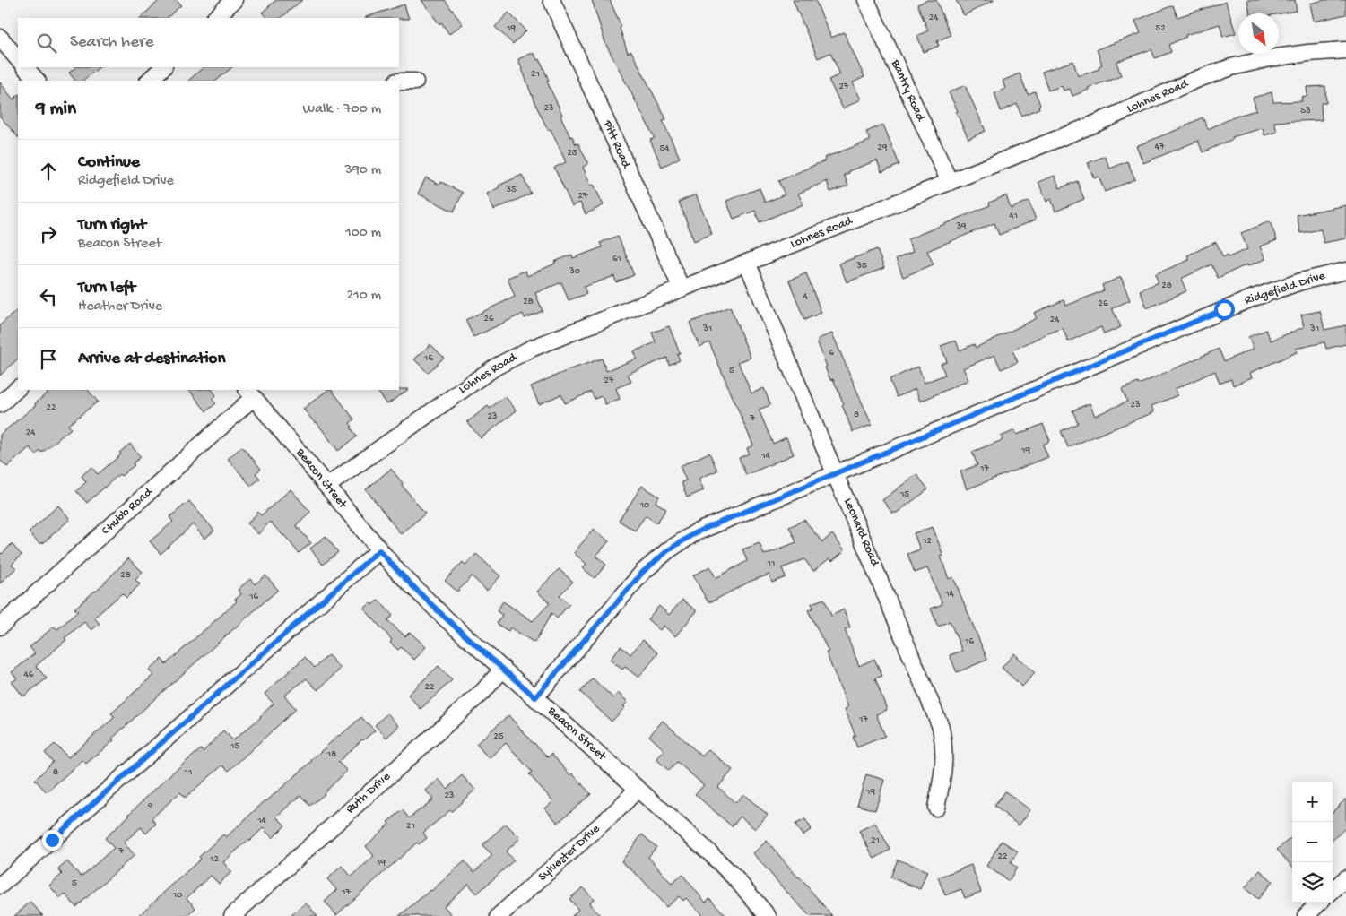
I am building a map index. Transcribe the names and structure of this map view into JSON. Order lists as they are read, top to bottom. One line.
{"streets":{"street":["Bantry Road","Lohnes Road","Pitt Road","Ridgefield Drive","Beacon Street","Chubb Road","Leonard Road","Ruth Drive","Sylvester Drive"]},"crossings":[["Bantry Road","Lohnes Road"],["Lohnes Road","Pitt Road"],["Lohnes Road","Beacon Street"],["Lohnes Road","Leonard Road"],["Ridgefield Drive","Beacon Street"],["Ridgefield Drive","Leonard Road"],["Beacon Street","Chubb Road"],["Beacon Street","Ruth Drive"],["Beacon Street","Sylvester Drive"]],"house_numbers":["24","19","52","21","27","23","53","47","29","54","25","35","27","41","39","61","35","30","28","4","28","26","26","24","31","31","6","16","5","27","23","22","8","23","7","24","19","14","17","15","10","12","11","28","14","16","16","46","22","17","25","15","18","8","11","19","23","9","14","21","21","7","22","12","19","5","17","10"],"north":"bottom right","page":{"search":"Search here","heading":["9 min","Walk · 700 m"],"list":[["Continue","Ridgefield Drive","390 m"],["Turn right","Beacon Street","100 m"],["Turn left","Heather Drive","210 m"],"Arrive at destination"],"map_buttons":["+","−"]}}
